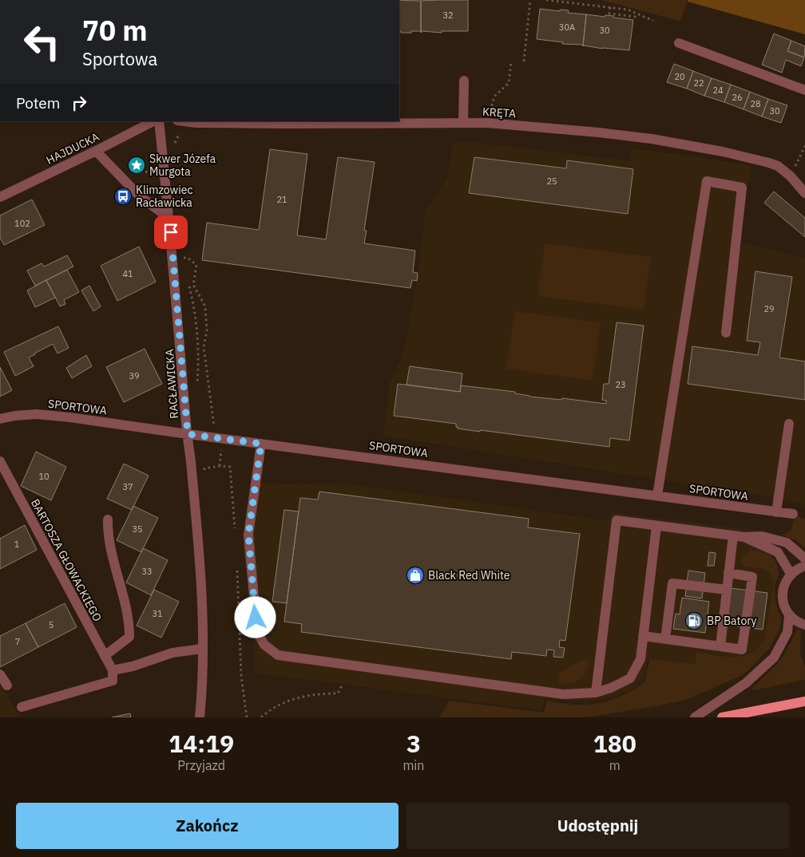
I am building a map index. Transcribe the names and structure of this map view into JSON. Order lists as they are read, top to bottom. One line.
{"streets":{"street":["KRĘTA","HAJDUCKA","RACŁAWICKA","SPORTOWA","BARTOSZA GŁOWACKIEGO"]},"crossings":[["RACŁAWICKA","SPORTOWA"]],"places":{"place":["Skwer Józefa Murgota"],"bus stop":["Klimzowiec Racławicka"],"shop":["Black Red White"],"fuel station":["BP Batory"]},"house_numbers":["32","30A","30","20","22","24","26","28","30","25","21","102","41","29","39","23","10","37","35","1","33","31","5","7"],"page":{"turn":["70 m","Sportowa"],"then":"Potem","eta":["14:19","Przyjazd","3","min","180","m"],"buttons":["Zakończ","Udostępnij"]}}
